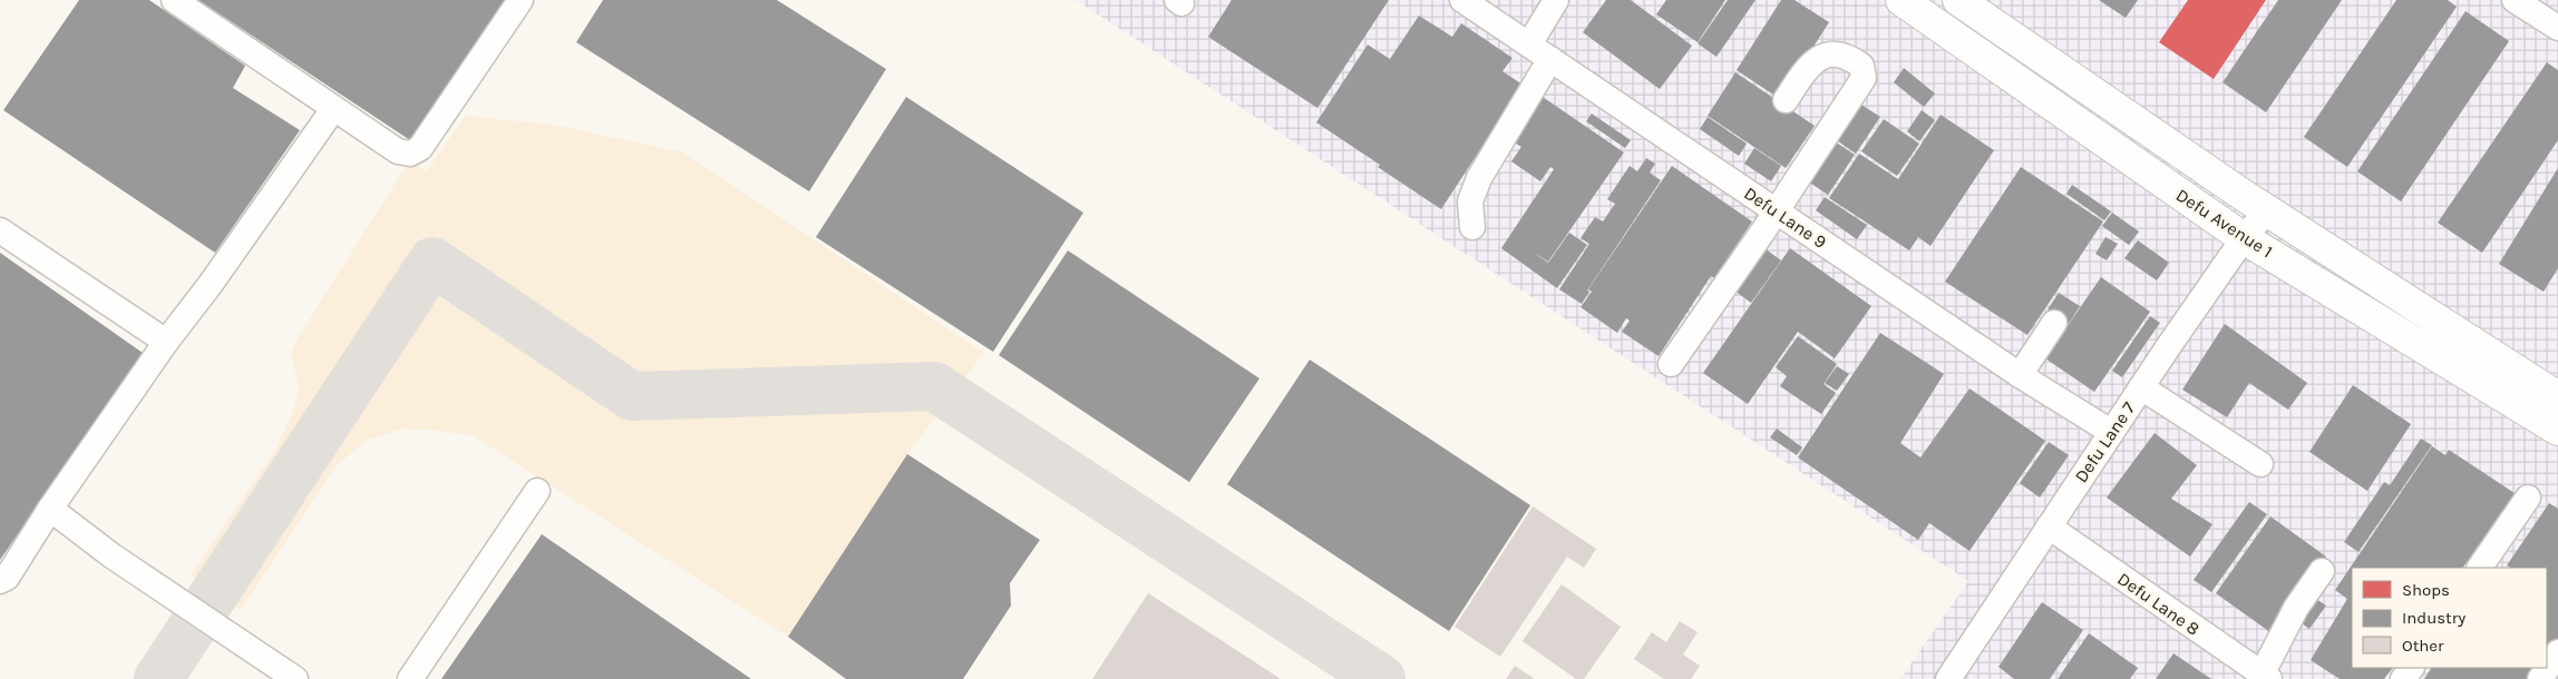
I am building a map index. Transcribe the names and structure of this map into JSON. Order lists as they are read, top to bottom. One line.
{"streets":{"main road":["Defu Avenue 1"],"street":["Defu Lane 9","Defu Lane 7","Defu Lane 8"]},"crossings":[["Defu Lane 9","Defu Lane 7"],["Defu Avenue 1","Defu Lane 7"],["Defu Lane 7","Defu Lane 8"]],"legend":["Shops","Industry","Other"]}
